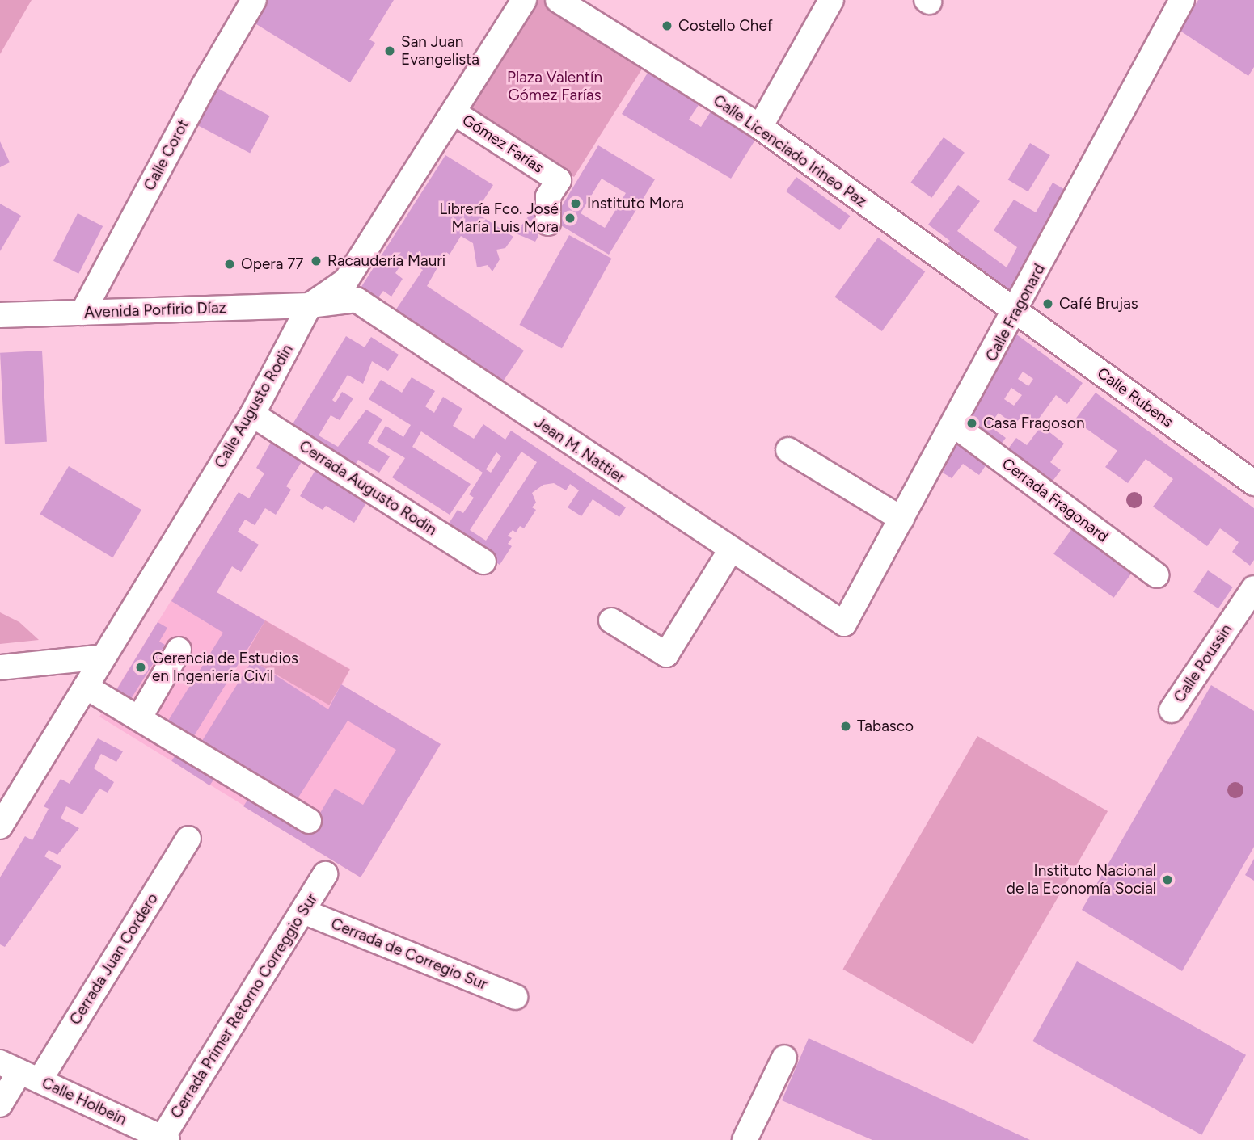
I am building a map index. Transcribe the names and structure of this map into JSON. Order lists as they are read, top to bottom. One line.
{"streets":{"street":["Gómez Farías","Calle Licenciado Irineo Paz","Calle Corot","Avenida Porfirio Díaz","Calle Fragonard","Calle Rubens","Calle Augusto Rodin","Jean M. Nattier","Cerrada Augusto Rodin","Cerrada Fragonard","Calle Poussin","Cerrada de Corregio Sur","Cerrada Juan Cordero","Cerrada Primer Retorno Correggio Sur","Calle Holbein"]},"crossings":[["Gómez Farías","Calle Augusto Rodin"],["Calle Licenciado Irineo Paz","Calle Fragonard"],["Calle Licenciado Irineo Paz","Calle Rubens"],["Calle Corot","Avenida Porfirio Díaz"],["Avenida Porfirio Díaz","Calle Augusto Rodin"],["Avenida Porfirio Díaz","Jean M. Nattier"],["Calle Fragonard","Calle Rubens"],["Calle Fragonard","Jean M. Nattier"],["Calle Fragonard","Cerrada Fragonard"],["Calle Augusto Rodin","Jean M. Nattier"],["Calle Augusto Rodin","Cerrada Augusto Rodin"],["Cerrada de Corregio Sur","Cerrada Primer Retorno Correggio Sur"],["Cerrada Juan Cordero","Calle Holbein"],["Cerrada Primer Retorno Correggio Sur","Calle Holbein"]],"parks":["Plaza Valentín Gómez Farías"],"places":["Costello Chef","San Juan Evangelista","Instituto Mora","Librería Fco. José María Luis Mora","Racaudería Mauri","Opera 77","Café Brujas","Casa Fragoson","Gerencia de Estudios en Ingeniería Civil","Tabasco","Instituto Nacional de la Economía Social"]}
